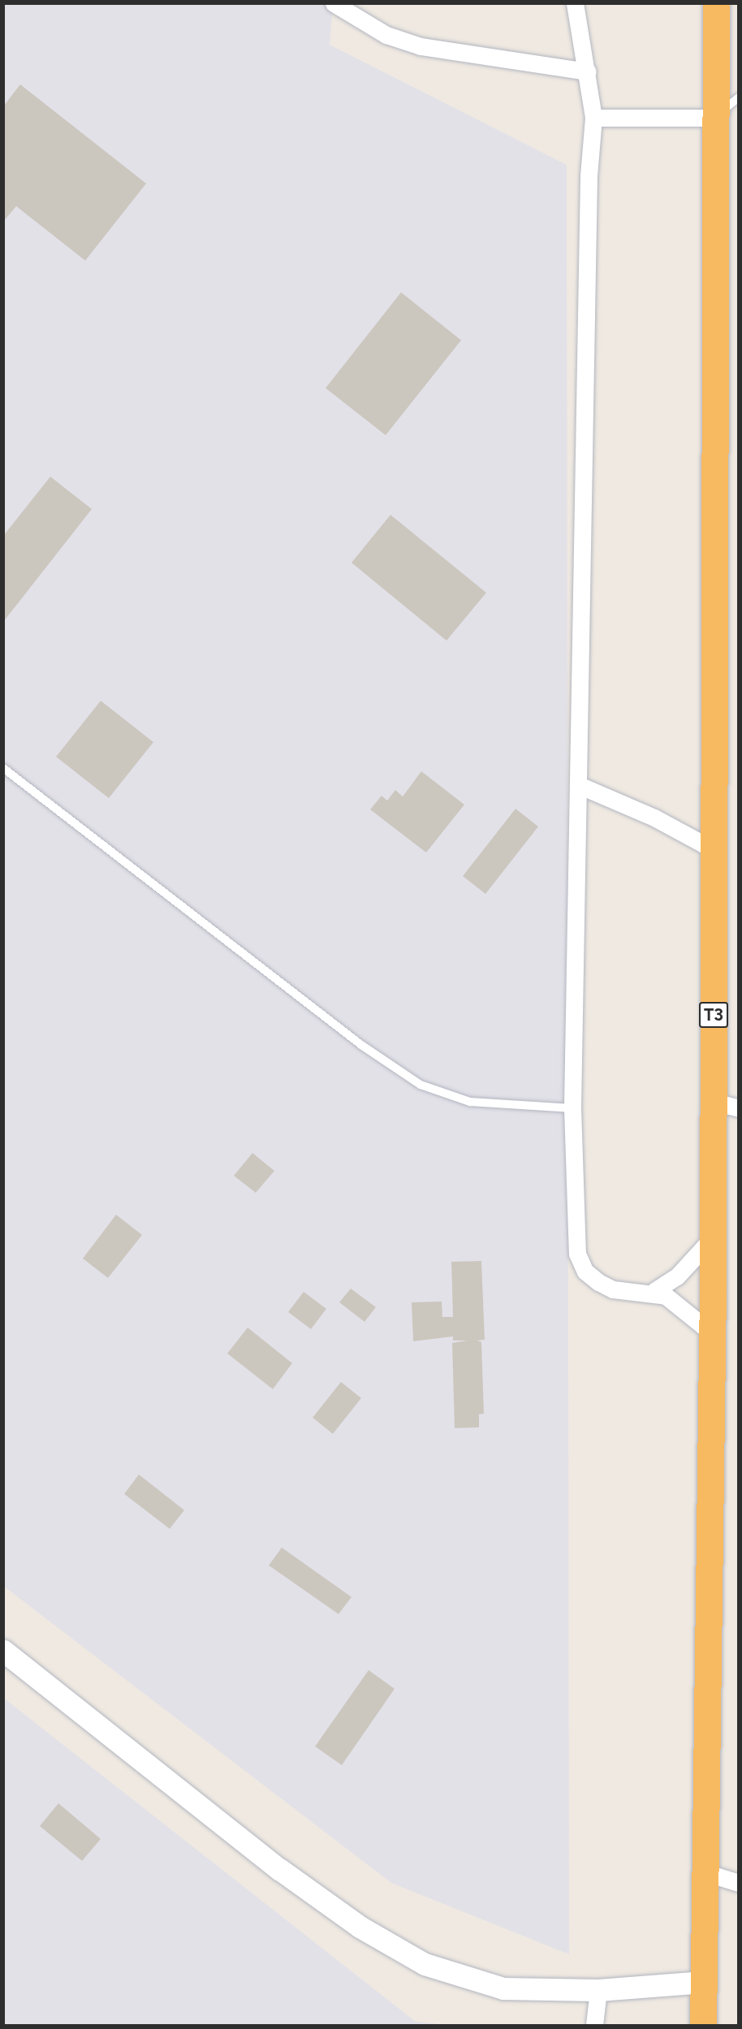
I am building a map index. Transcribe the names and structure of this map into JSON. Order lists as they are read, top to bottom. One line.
{"streets":{"highway":["T3"]}}
